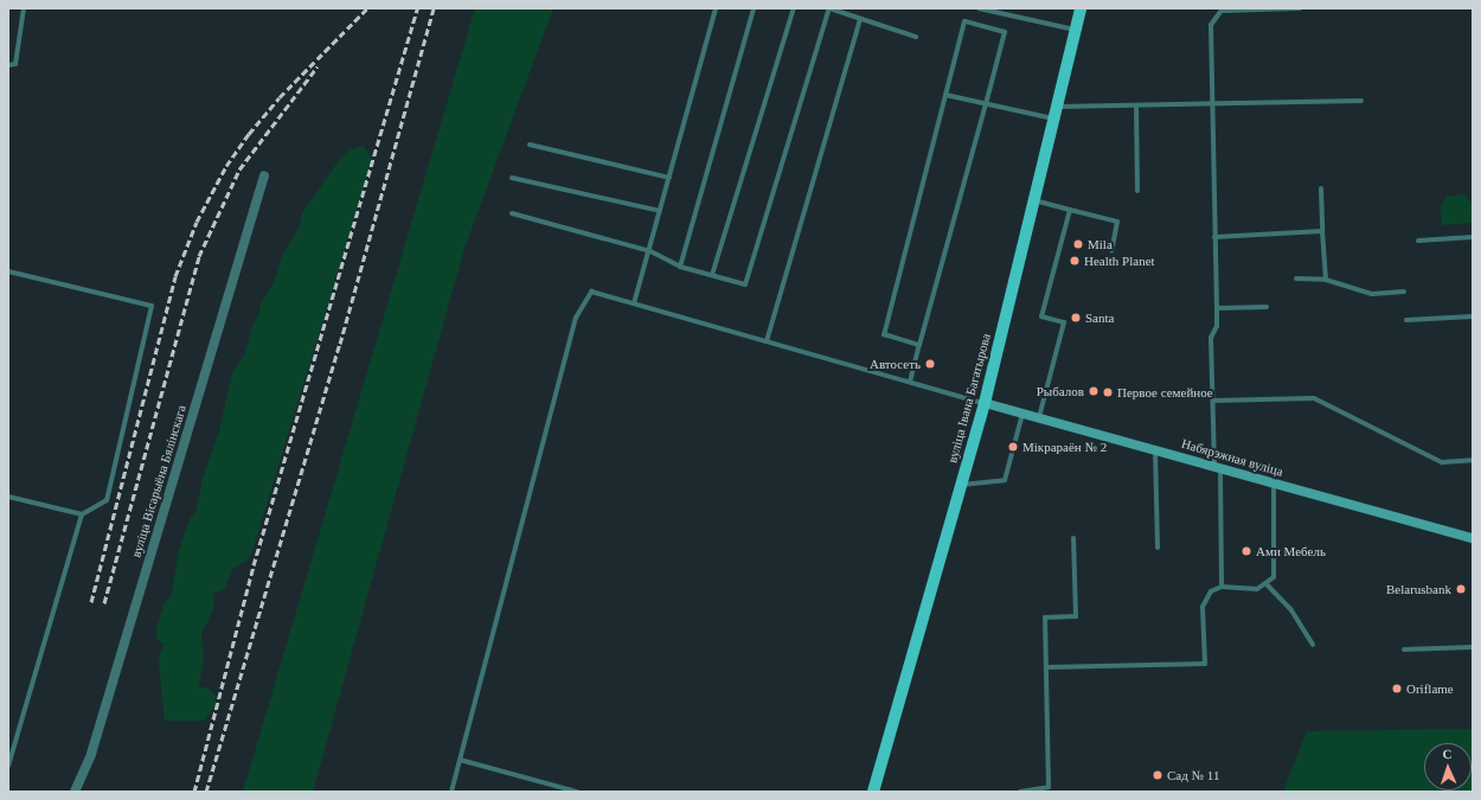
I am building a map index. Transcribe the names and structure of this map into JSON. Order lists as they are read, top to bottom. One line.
{"streets":{"main road":["вуліца Івана Багатырова","Набярэжная вуліца"],"street":["вуліца Вісарыёна Бялінскага"]},"crossings":[["вуліца Івана Багатырова","Набярэжная вуліца"]],"places":["Mila","Health Planet","Santa","Автосеть","Рыбалов","Первое семейное","Мікрараён № 2","Ами Мебель","Belarusbank","Oriflame","Сад № 11"],"north":"top"}
